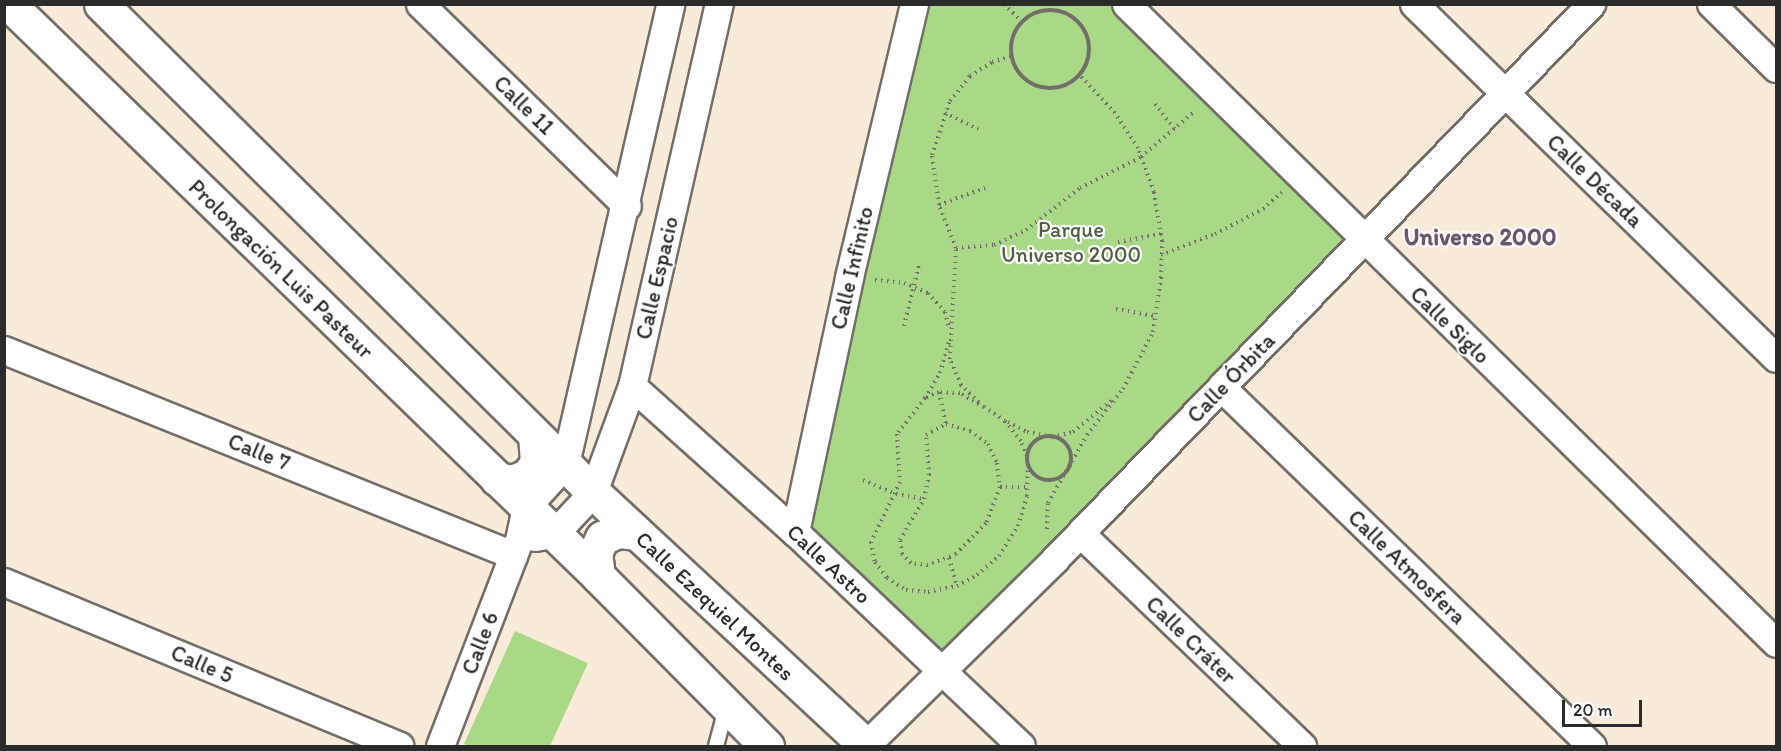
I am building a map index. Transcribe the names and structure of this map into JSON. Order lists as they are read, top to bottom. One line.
{"streets":{"main road":["Prolongación Luis Pasteur","Calle Ezequiel Montes"],"street":["Calle 11","Calle Década","Calle Infinito","Calle Espacio","Calle Siglo","Calle Órbita","Calle 7","Calle Astro","Calle Atmosfera","Calle Cráter","Calle 6","Calle 5"]},"crossings":[["Calle 11","Calle Espacio"],["Calle Década","Calle Órbita"],["Calle Infinito","Calle Astro"],["Prolongación Luis Pasteur","Calle Espacio"],["Prolongación Luis Pasteur","Calle 6"],["Calle Espacio","Calle Astro"],["Calle Espacio","Calle Ezequiel Montes"],["Calle Espacio","Calle 6"],["Calle Siglo","Calle Órbita"],["Calle Órbita","Calle Astro"],["Calle Órbita","Calle Atmosfera"],["Calle Órbita","Calle Ezequiel Montes"],["Calle Órbita","Calle Cráter"],["Calle 7","Calle 6"]],"districts":["Universo 2000"],"parks":["Parque Universo 2000"],"scale_bar":"20 m"}
